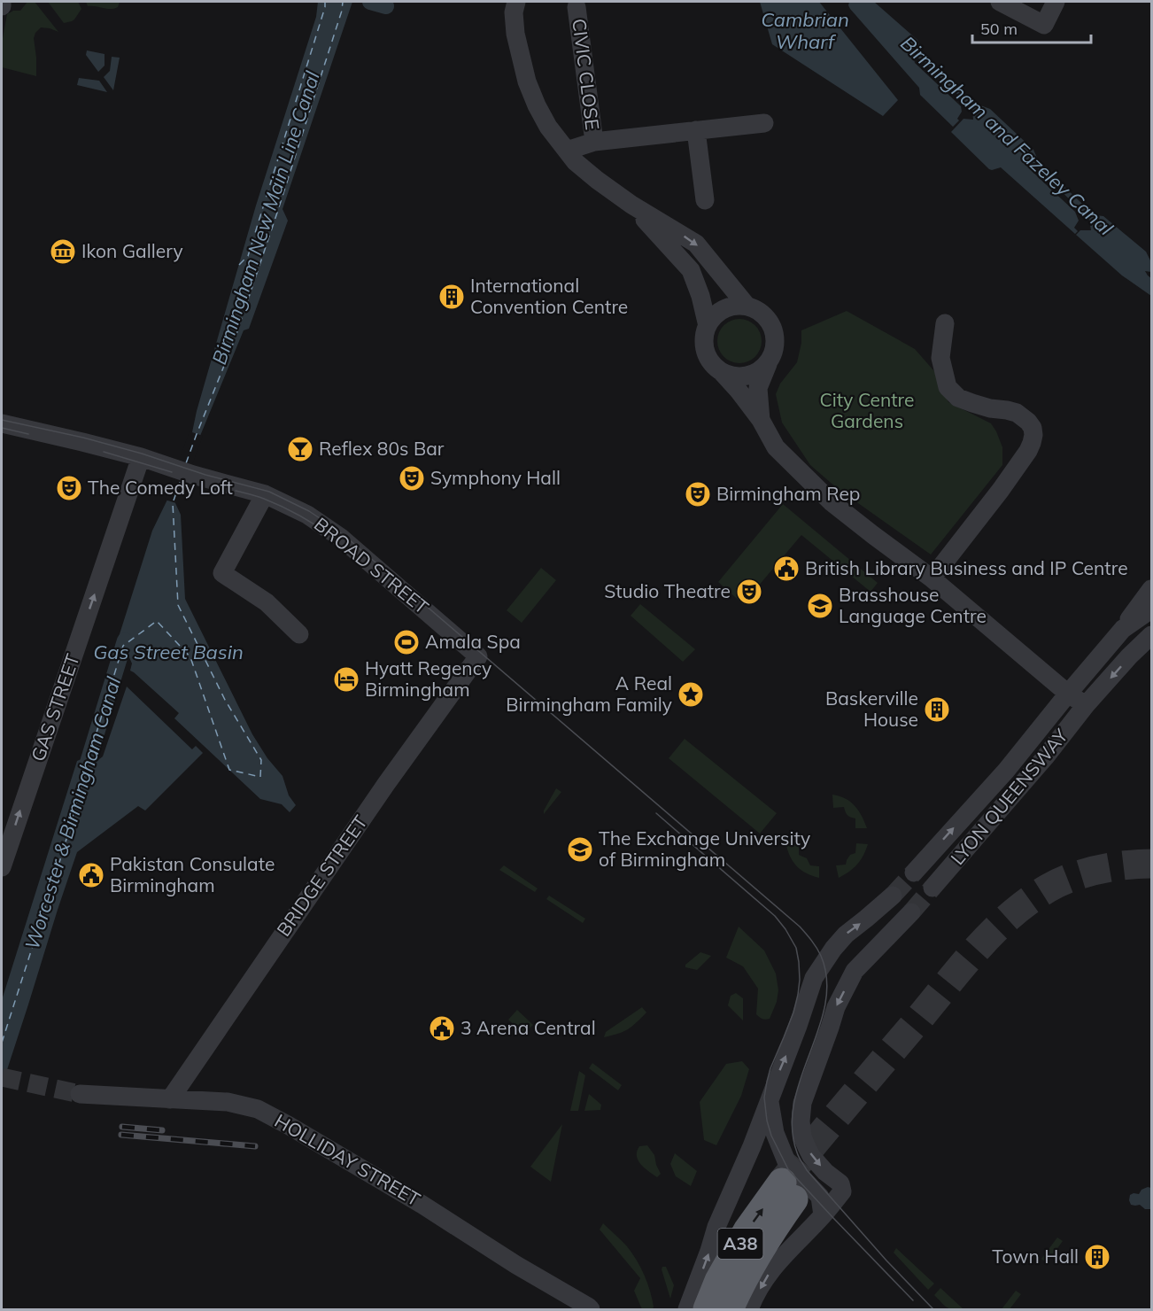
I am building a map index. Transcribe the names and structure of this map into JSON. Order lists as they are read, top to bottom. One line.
{"streets":{"highway":["A38"],"street":["CIVIC CLOSE","BROAD STREET","GAS STREET","LYON QUEENSWAY","BRIDGE STREET","HOLLIDAY STREET"]},"crossings":[["BROAD STREET","GAS STREET"],["BROAD STREET","BRIDGE STREET"],["BRIDGE STREET","HOLLIDAY STREET"]],"one_way":["GAS STREET"],"water":["Cambrian Wharf","Birmingham and Fazeley Canal","Birmingham New Main Line Canal","Gas Street Basin","Worcester & Birmingham Canal"],"parks":["City Centre Gardens"],"places":{"museum":["Ikon Gallery"],"building":["International Convention Centre","Baskerville House","Town Hall"],"bar":["Reflex 80s Bar"],"theatre":["Symphony Hall","The Comedy Loft","Birmingham Rep","Studio Theatre"],"public building":["British Library Business and IP Centre","Pakistan Consulate Birmingham","3 Arena Central"],"school or university":["Brasshouse Language Centre","The Exchange University of Birmingham"],"sports":["Amala Spa"],"hotel":["Hyatt Regency Birmingham"],"place":["A Real Birmingham Family"]},"scale_bar":"50 m"}
